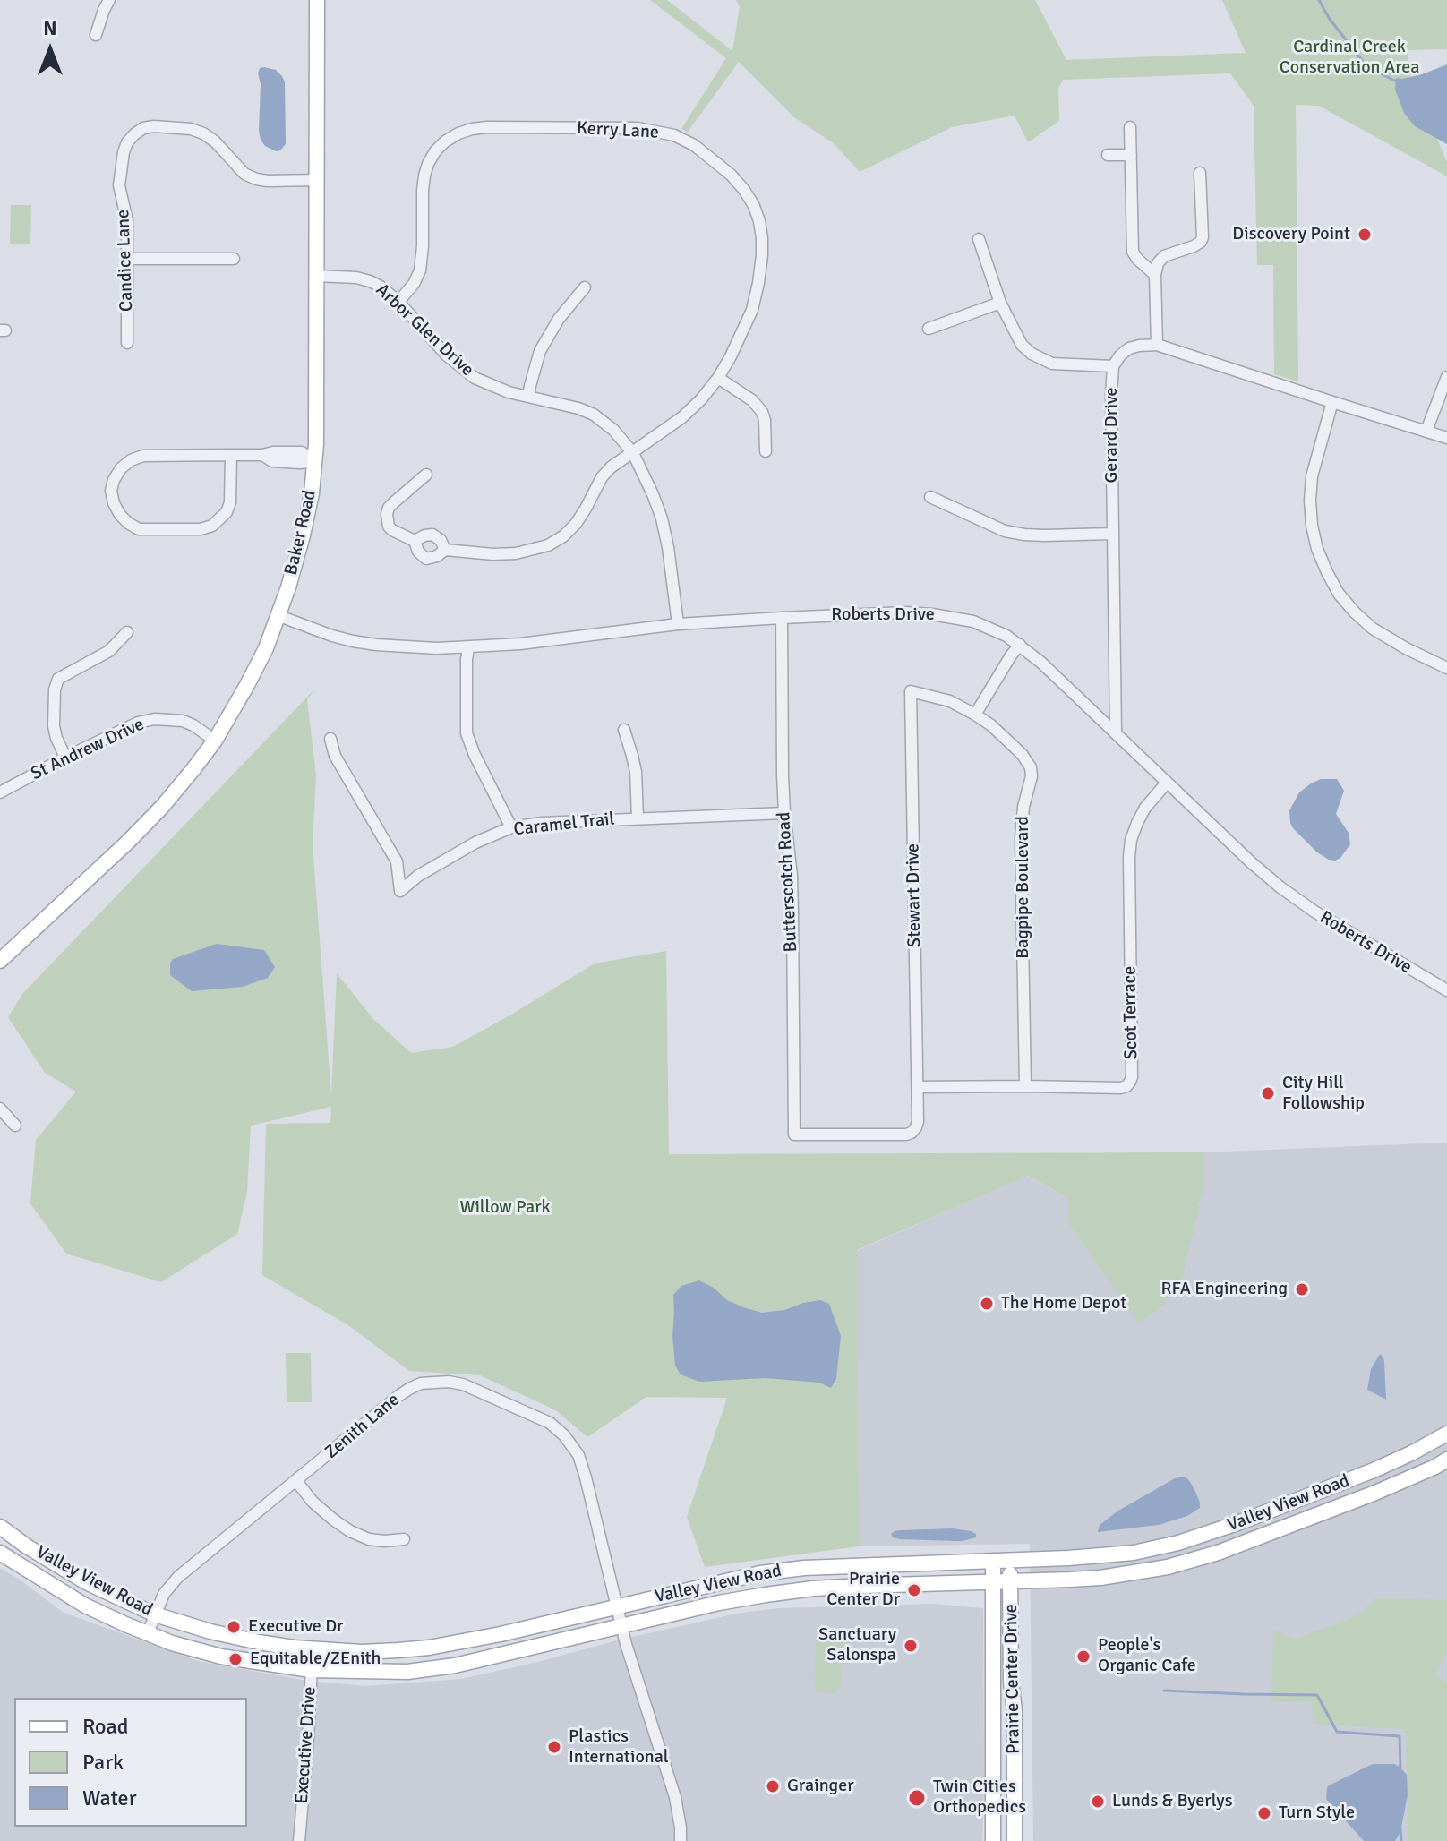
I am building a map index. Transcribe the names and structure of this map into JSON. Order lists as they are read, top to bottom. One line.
{"streets":{"main road":["Baker Road","Valley View Road","Prairie Center Drive"],"street":["Kerry Lane","Candice Lane","Arbor Glen Drive","Gerard Drive","Roberts Drive","St Andrew Drive","Caramel Trail","Butterscotch Road","Bagpipe Boulevard","Stewart Drive","Scot Terrace","Zenith Lane","Executive Drive"]},"crossings":[["Kerry Lane","Arbor Glen Drive"],["Arbor Glen Drive","Baker Road"],["Arbor Glen Drive","Roberts Drive"],["Gerard Drive","Roberts Drive"],["Baker Road","Roberts Drive"],["Baker Road","St Andrew Drive"],["Roberts Drive","Butterscotch Road"],["Roberts Drive","Scot Terrace"],["Caramel Trail","Butterscotch Road"],["Butterscotch Road","Stewart Drive"],["Bagpipe Boulevard","Stewart Drive"],["Bagpipe Boulevard","Scot Terrace"],["Stewart Drive","Scot Terrace"],["Zenith Lane","Valley View Road"],["Valley View Road","Prairie Center Drive"],["Valley View Road","Executive Drive"]],"parks":["Cardinal Creek Conservation Area","Willow Park"],"places":["Discovery Point","City Hill Followship","RFA Engineering","The Home Depot","Prairie Center Dr","Executive Dr","Sanctuary Salonspa","People's Organic Cafe","Equitable/ZEnith","Plastics International","Grainger","Twin Cities Orthopedics","Lunds & Byerlys","Turn Style"],"legend":["Road","Park","Water"],"north":"top"}
